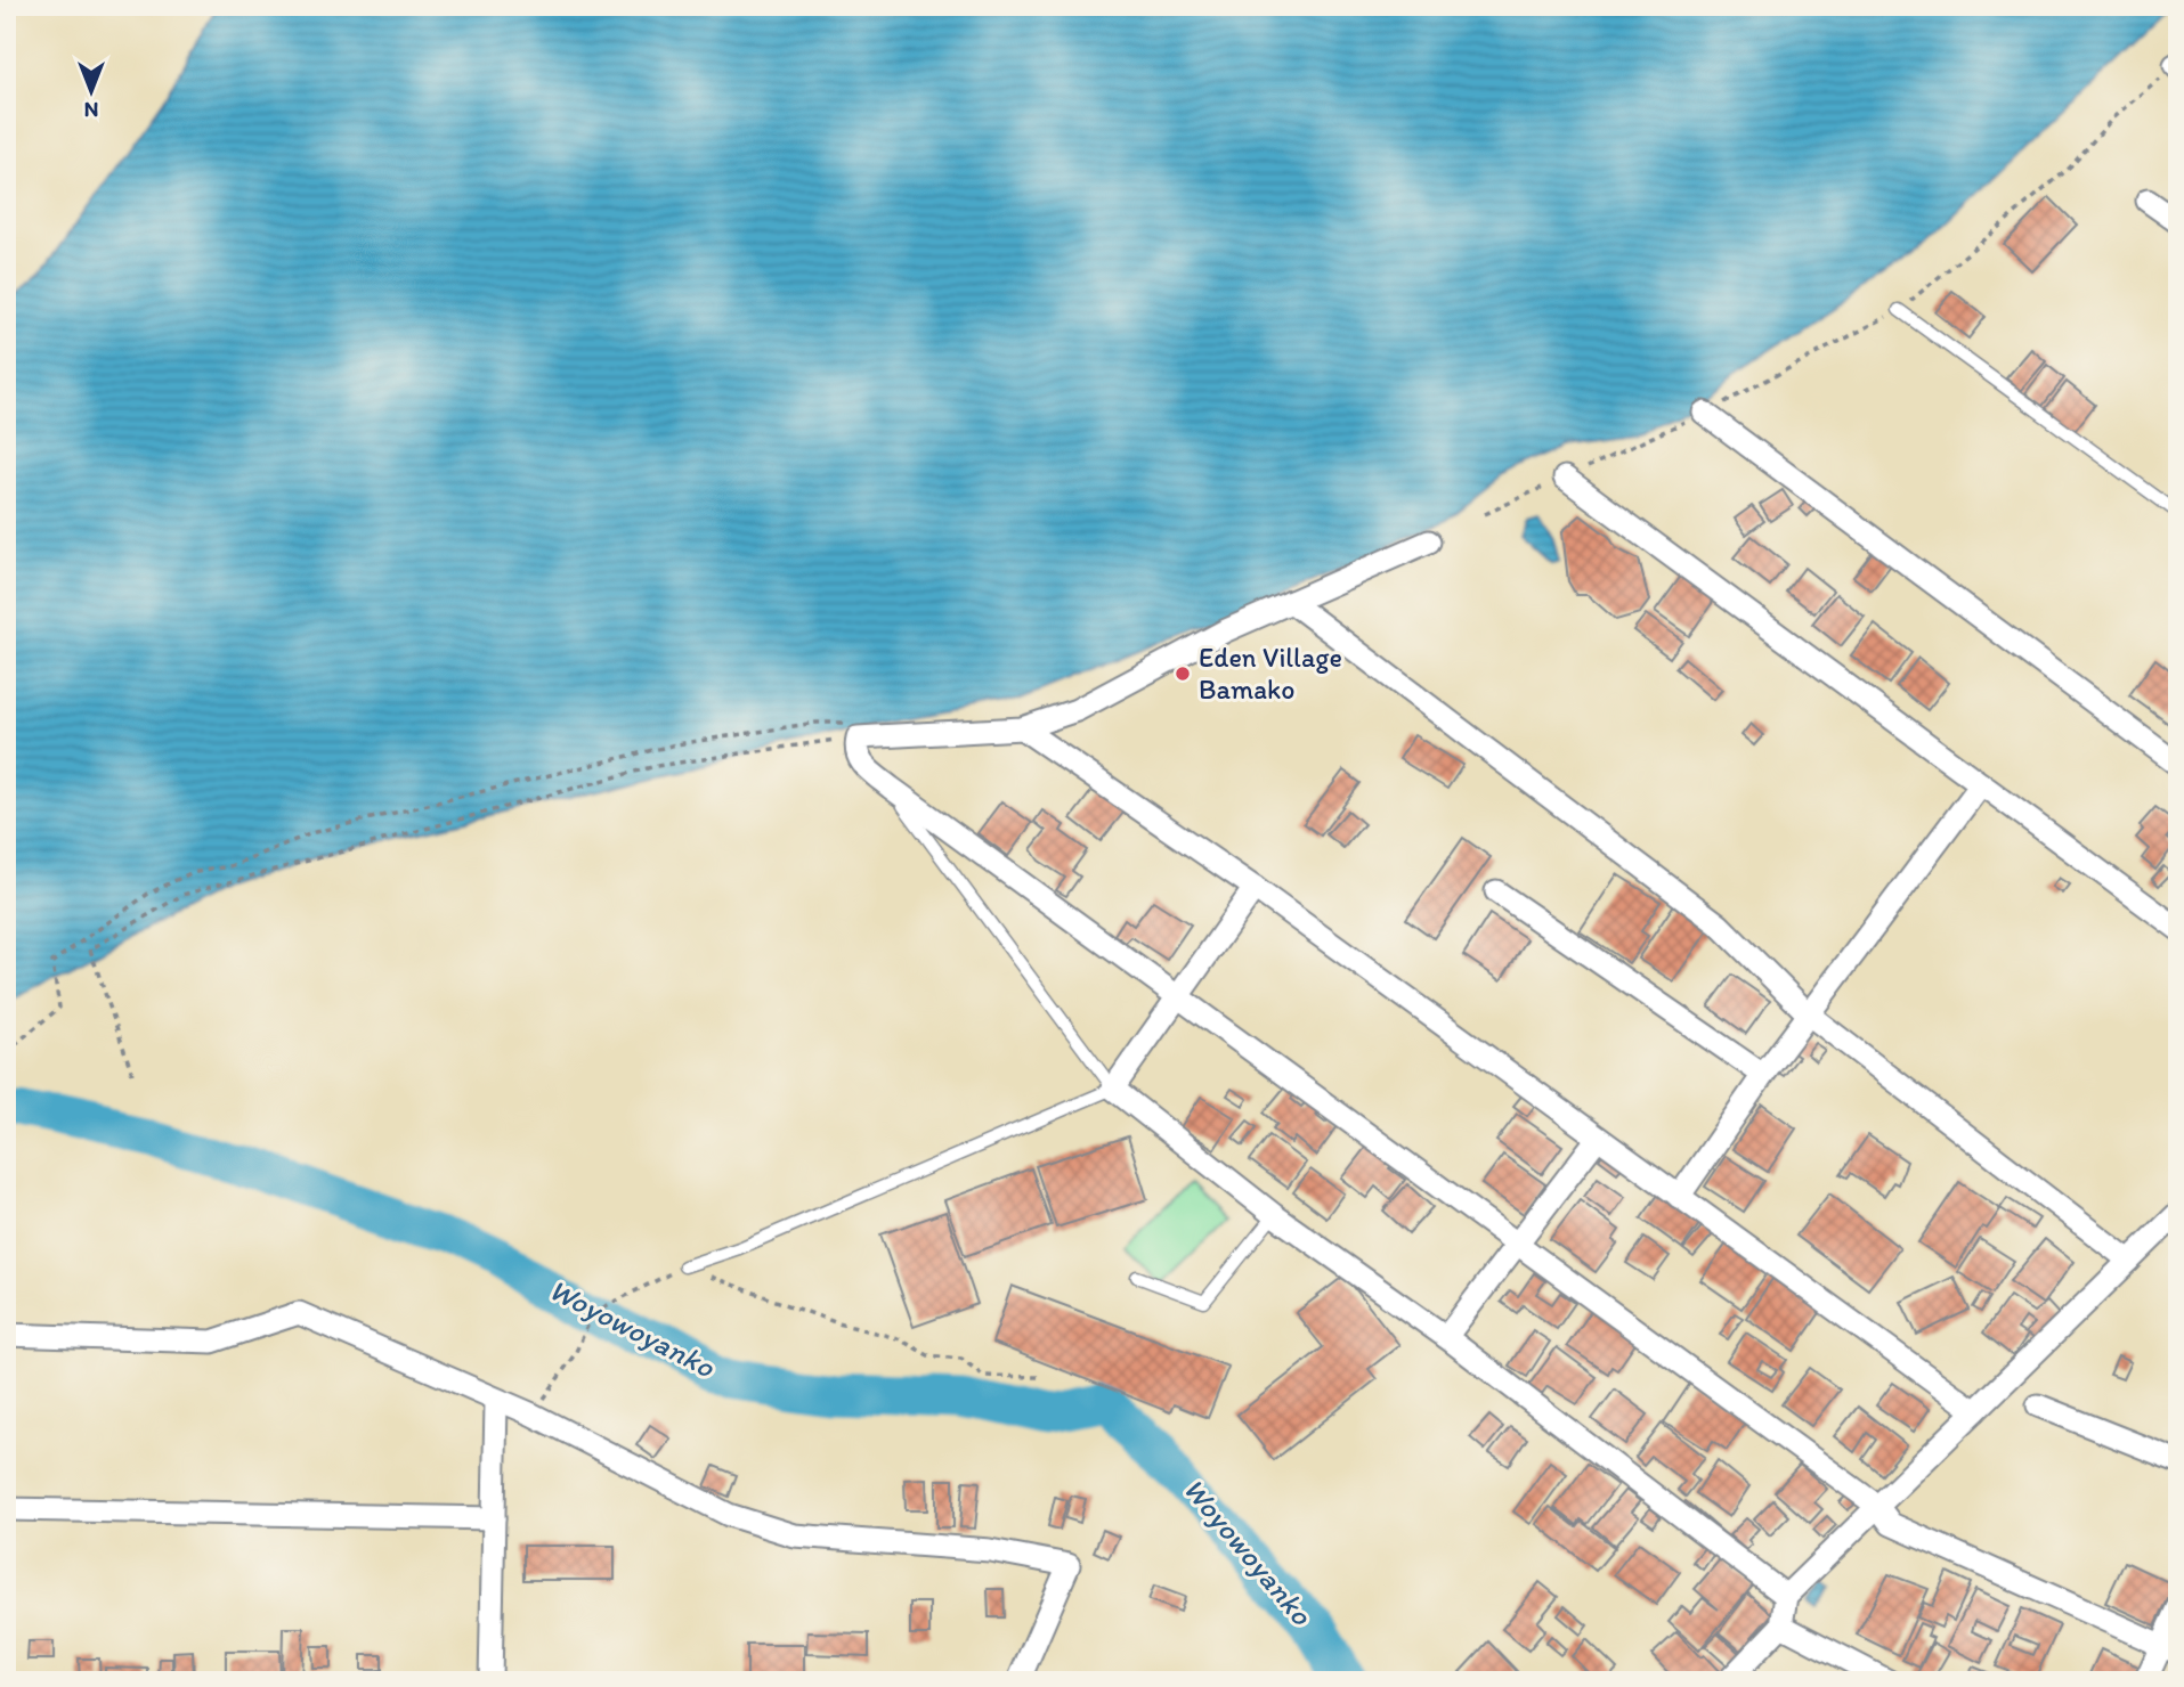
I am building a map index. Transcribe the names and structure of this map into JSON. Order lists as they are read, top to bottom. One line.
{"water":["Woyowoyanko"],"places":["Eden Village Bamako"],"north":"bottom"}
